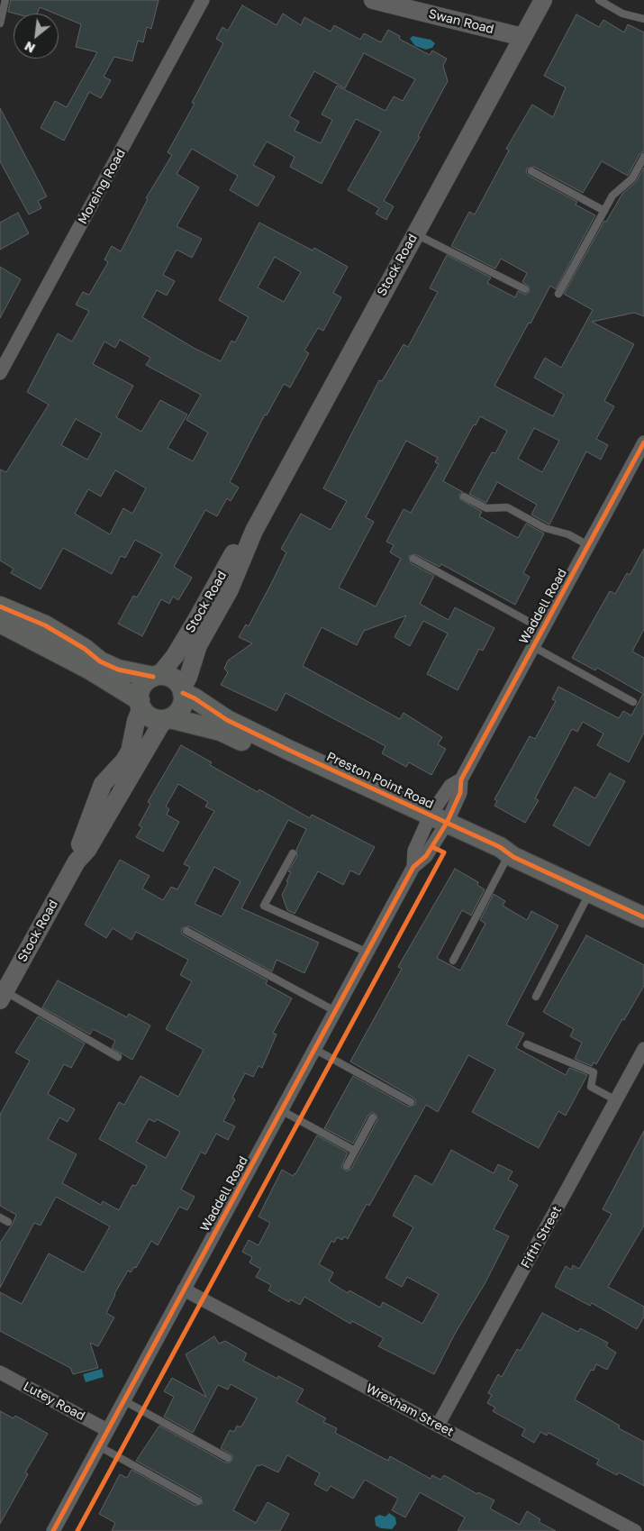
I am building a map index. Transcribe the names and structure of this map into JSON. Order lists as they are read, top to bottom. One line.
{"streets":{"main road":["Stock Road","Preston Point Road"],"street":["Swan Road","Moreing Road","Waddell Road","Fifth Street","Lutey Road","Wrexham Street"]},"crossings":[["Swan Road","Stock Road"],["Stock Road","Preston Point Road"],["Waddell Road","Preston Point Road"],["Waddell Road","Lutey Road"],["Waddell Road","Wrexham Street"],["Fifth Street","Wrexham Street"]],"north":"bottom left"}
